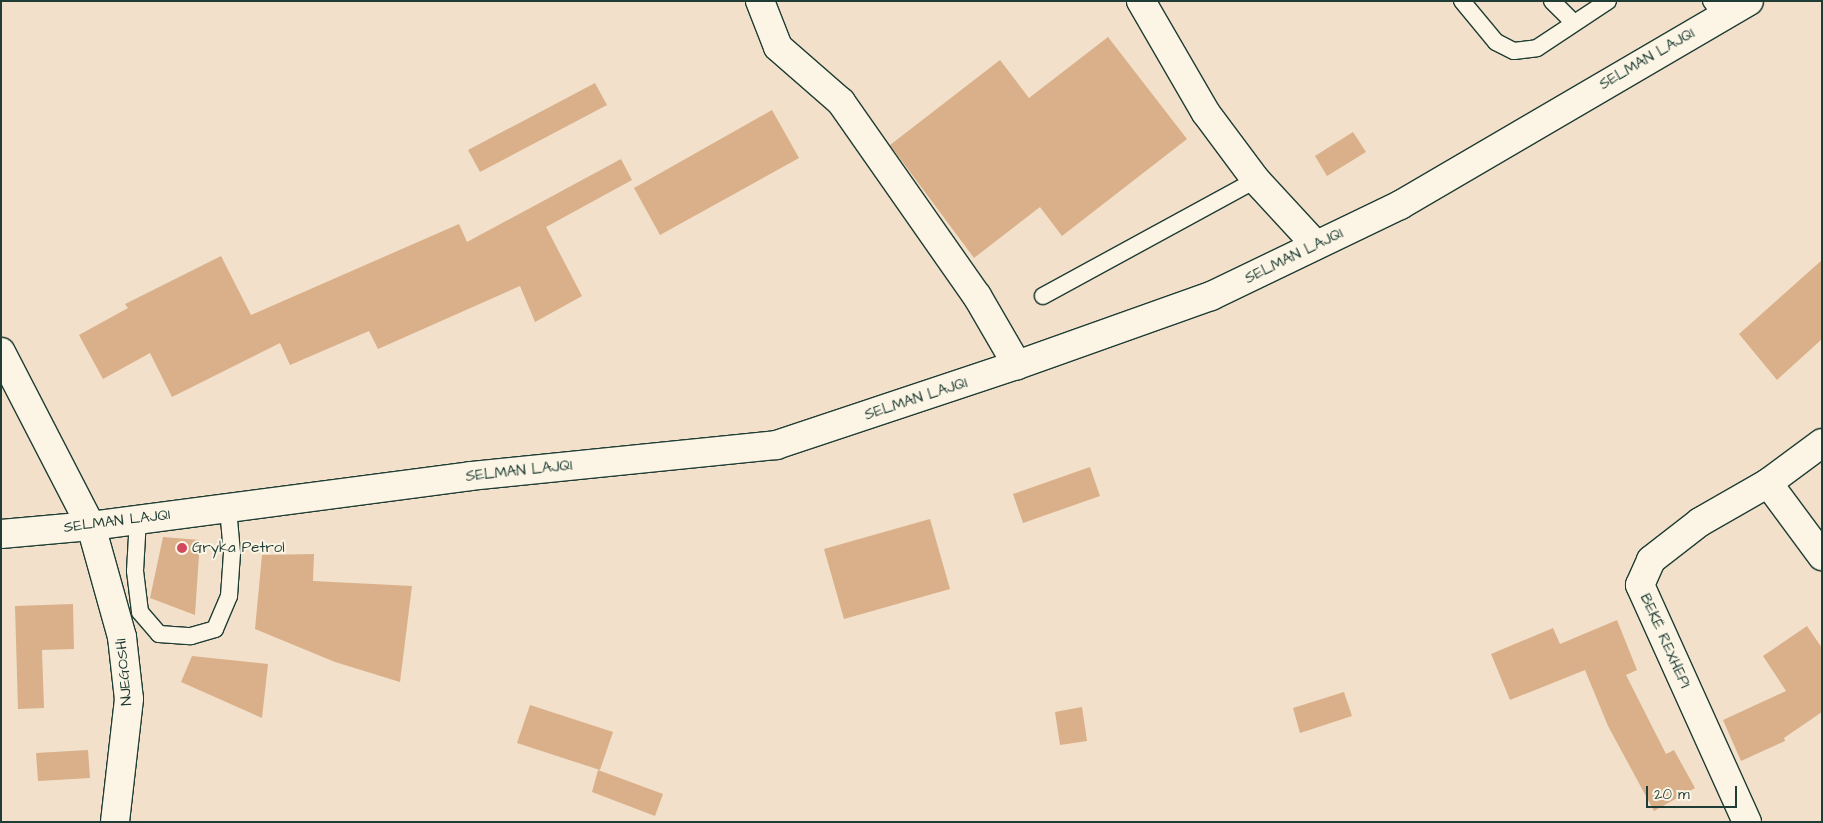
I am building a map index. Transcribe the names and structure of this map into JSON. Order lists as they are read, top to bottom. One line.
{"streets":{"street":["SELMAN LAJQI","BEKË REXHEPI","NJEGOSHI"]},"crossings":[["SELMAN LAJQI","NJEGOSHI"]],"places":["Gryka Petrol"],"scale_bar":"20 m"}
